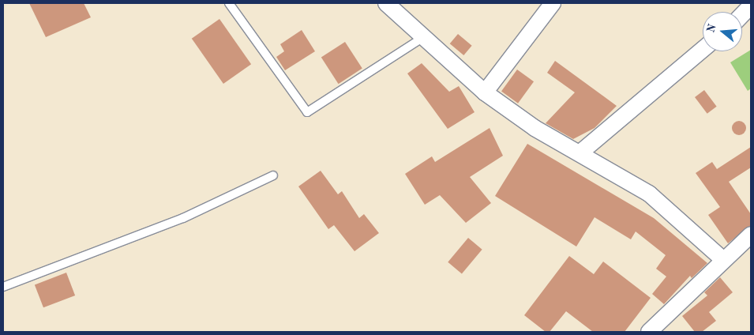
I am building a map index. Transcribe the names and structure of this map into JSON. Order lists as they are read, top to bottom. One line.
{"north":"left"}
